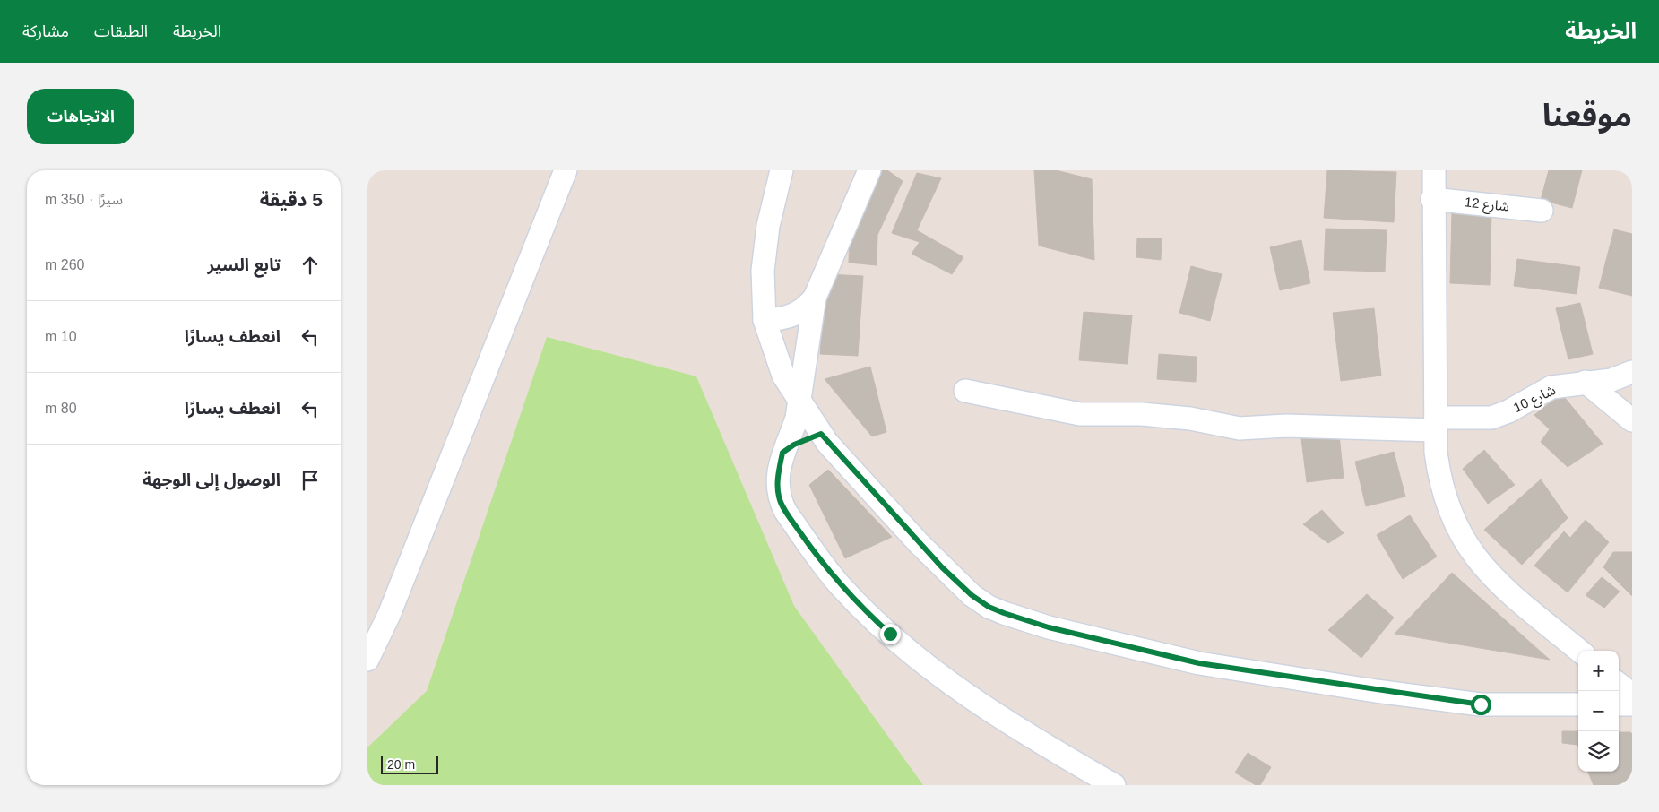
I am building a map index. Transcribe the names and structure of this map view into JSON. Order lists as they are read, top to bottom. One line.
{"streets":{"street":["شارع 12","شارع 10"]},"scale_bar":"20 m","page":{"header":"الخريطة","nav":["الخريطة","الطبقات","مشاركة"],"title":"موقعنا","buttons":"الاتجاهات","heading":["5 دقيقة","سيرًا · 350 m"],"list":[["تابع السير","260 m"],["انعطف يسارًا","10 m"],["انعطف يسارًا","80 m"],"الوصول إلى الوجهة"],"map_buttons":["+","−"],"scale":"20 m"}}
